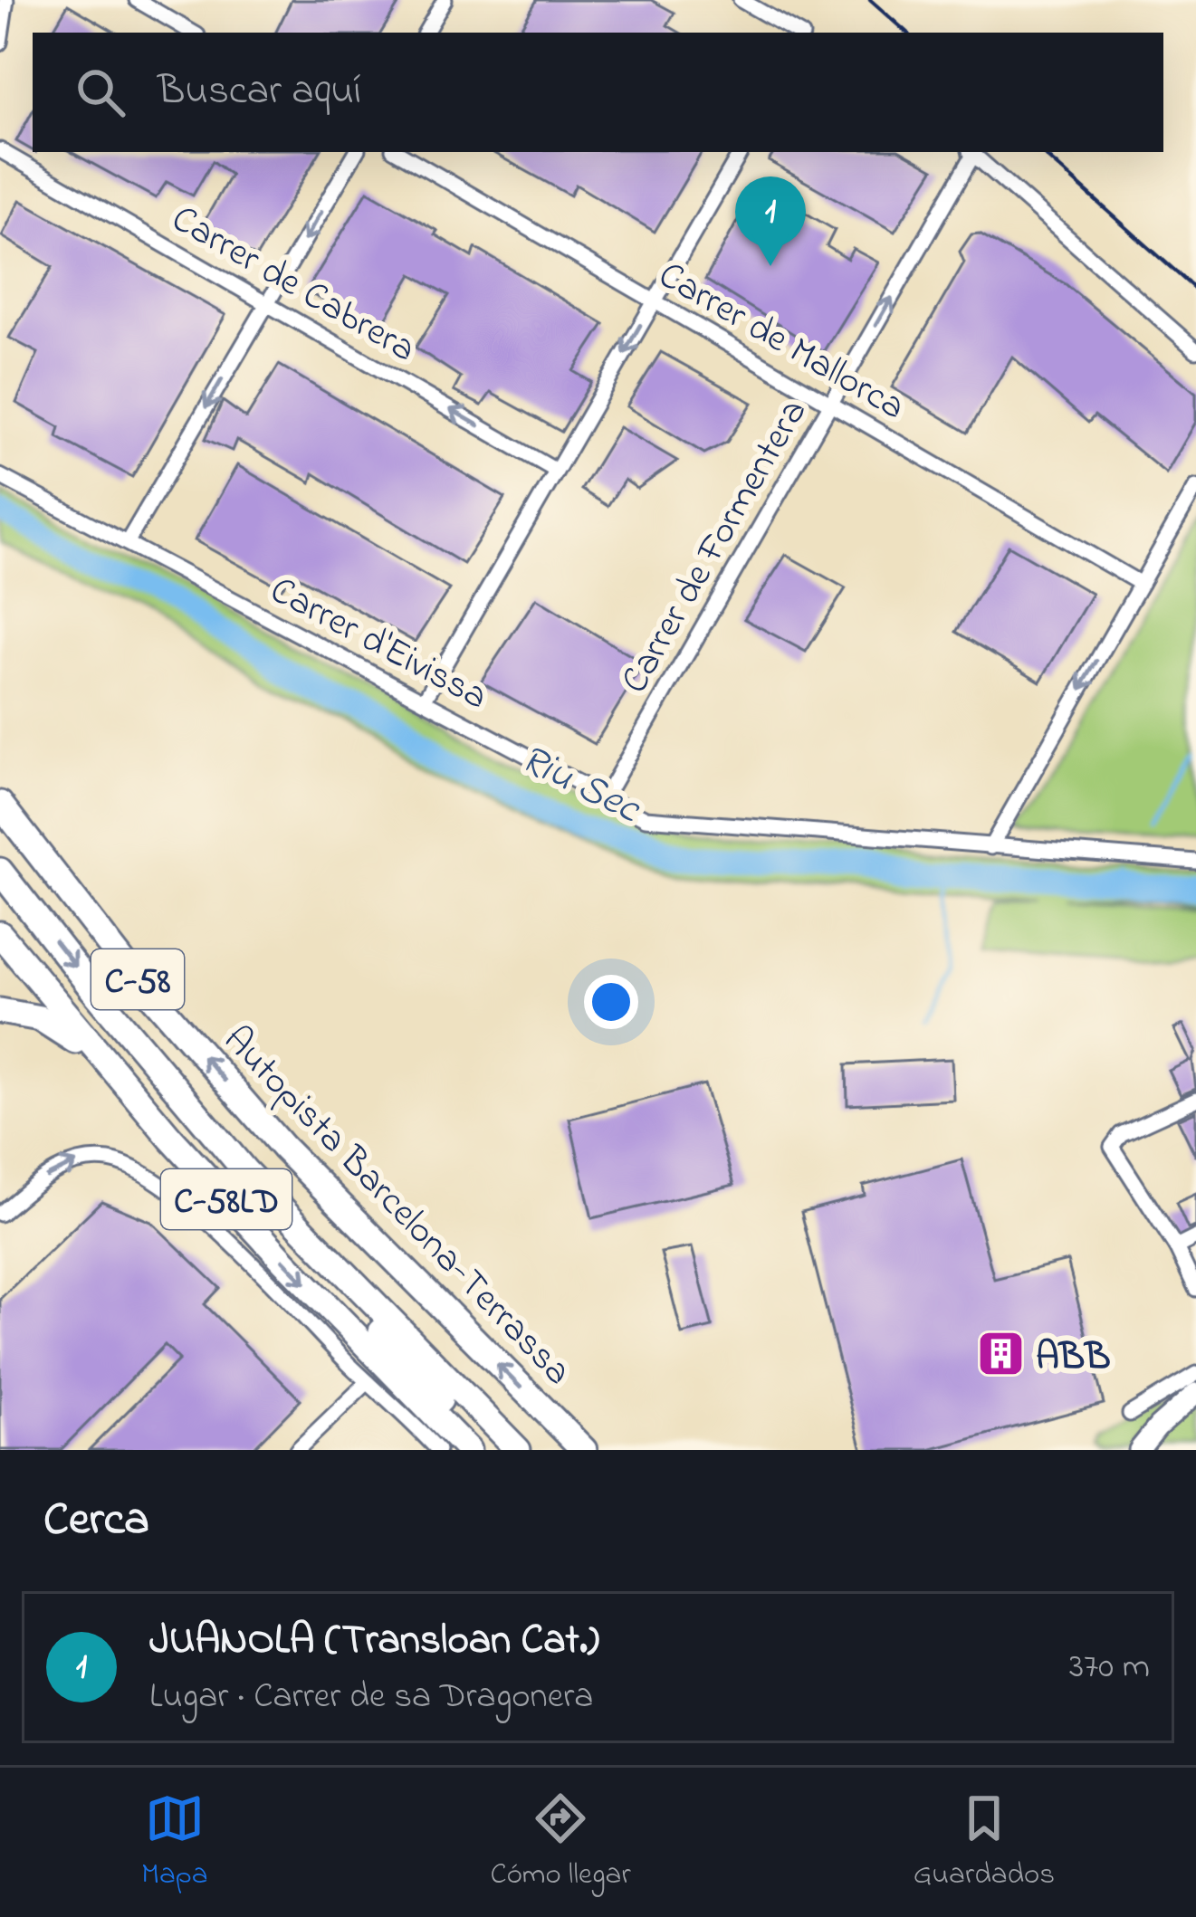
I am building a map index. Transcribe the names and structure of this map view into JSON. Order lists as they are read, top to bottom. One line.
{"streets":{"highway":["C-58","C-58LD","Autopista Barcelona-Terrassa"],"street":["Carrer de Cabrera","Carrer de Mallorca","Carrer de Formentera","Carrer d'Eivissa"]},"crossings":[["Carrer de Mallorca","Carrer de Formentera"],["Carrer de Formentera","Carrer d'Eivissa"]],"one_way":["Carrer de Cabrera","Carrer de Formentera"],"water":["Riu Sec"],"places":{"building":["ABB"]},"page":{"search":"Buscar aquí","pins":"1","heading":"Cerca","list":[{"mark":"1","name":"JUANOLA (Transloan Cat.)","note":"Lugar · Carrer de sa Dragonera","value":"370 m"}],"nav":["Mapa","Cómo llegar","Guardados"]}}
